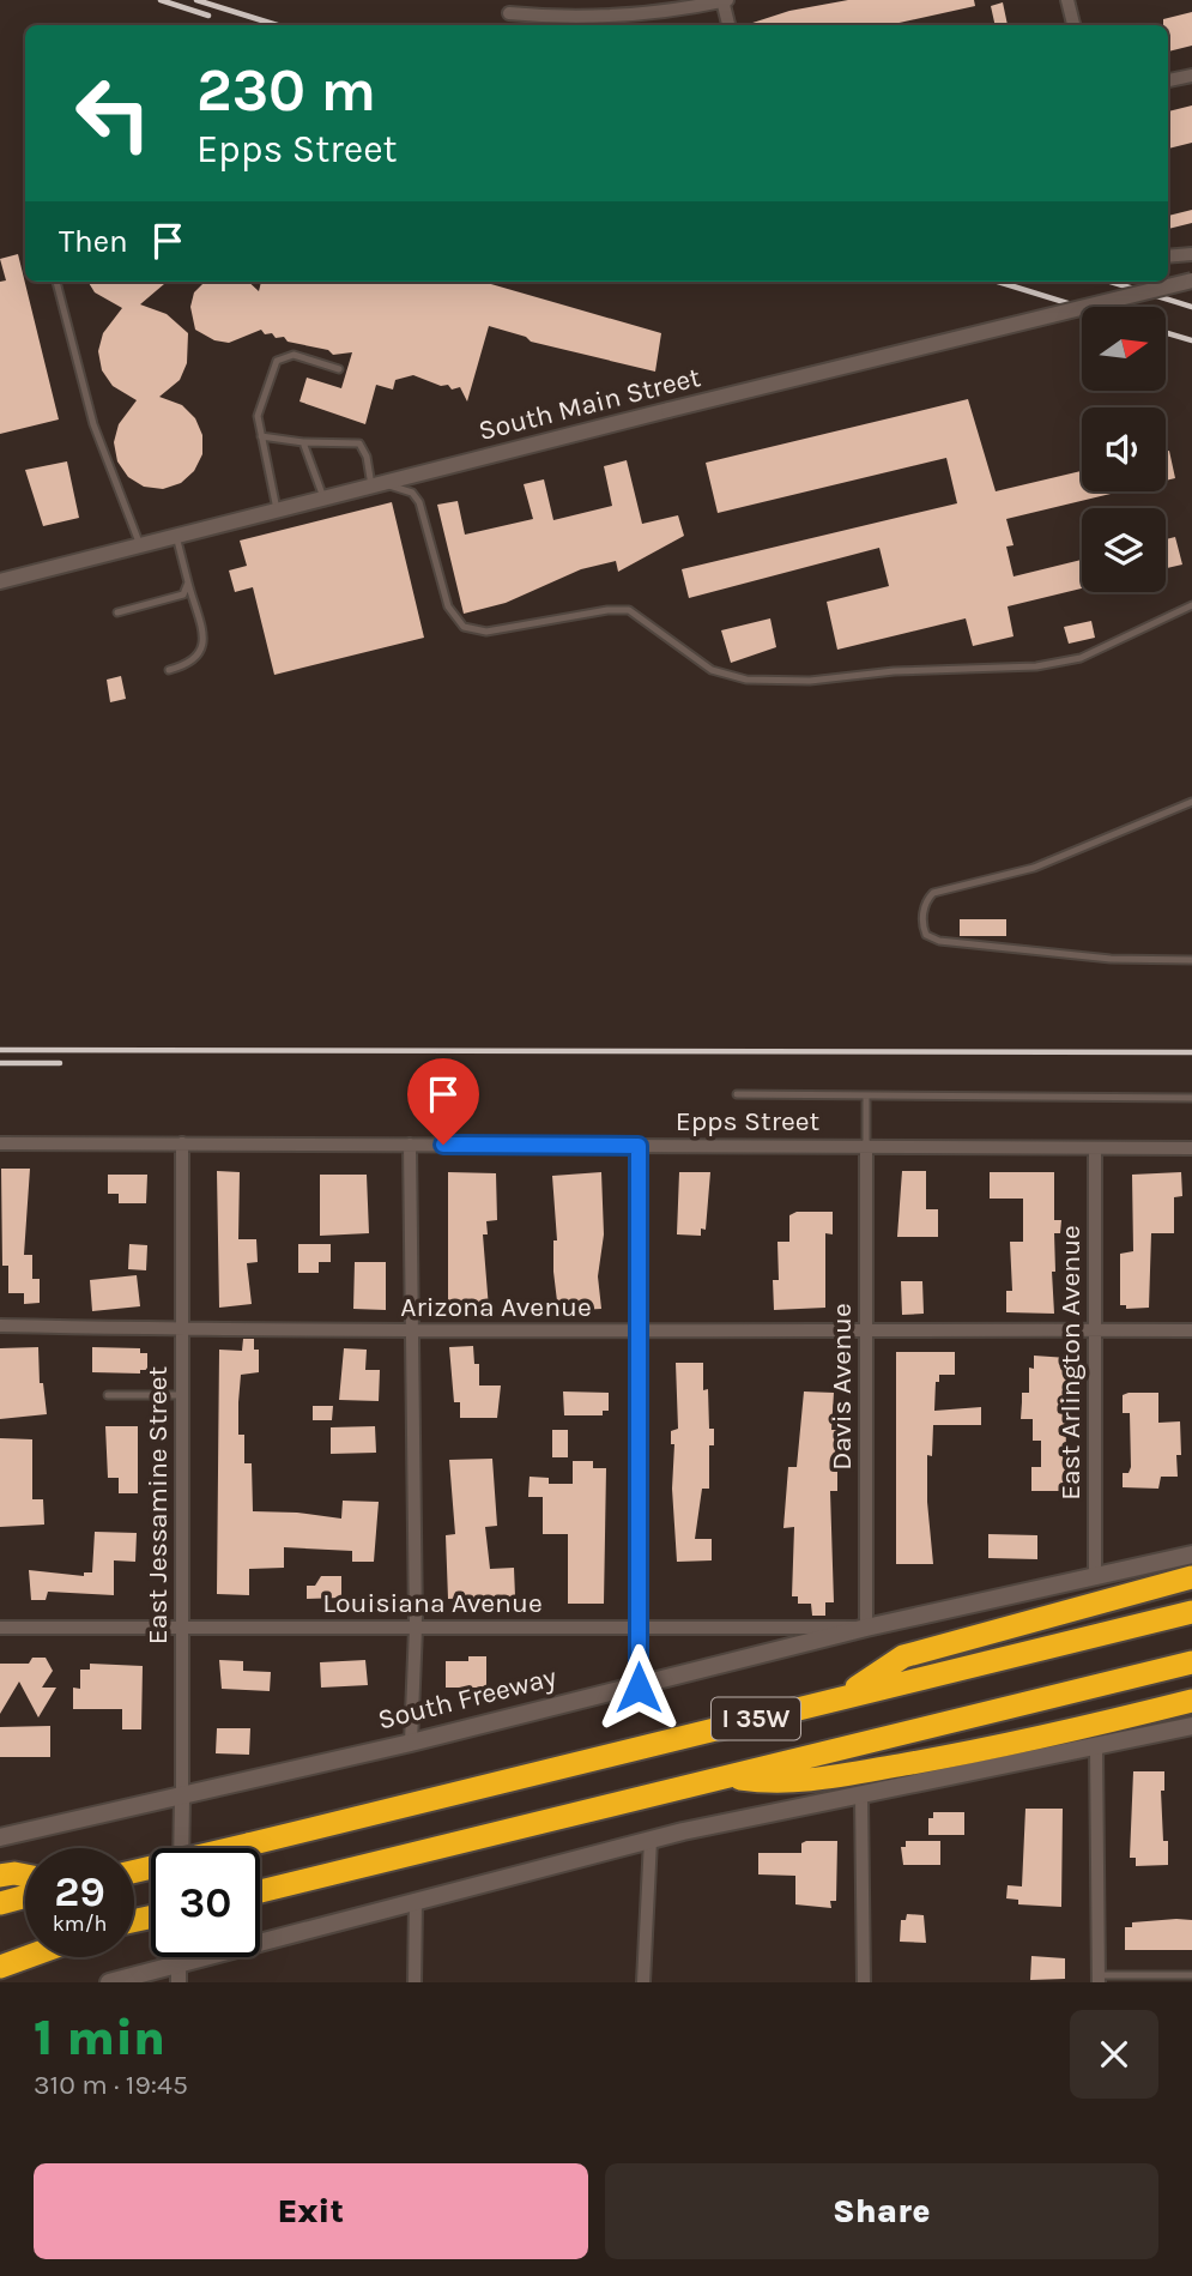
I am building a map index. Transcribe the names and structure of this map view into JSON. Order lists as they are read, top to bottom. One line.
{"streets":{"highway":["I 35W"],"main road":["South Freeway"],"street":["South Main Street","Epps Street","Arizona Avenue","East Arlington Avenue","Davis Avenue","East Jessamine Street","Louisiana Avenue"]},"crossings":[["Epps Street","East Arlington Avenue"],["Epps Street","Davis Avenue"],["Epps Street","East Jessamine Street"],["Arizona Avenue","East Arlington Avenue"],["Arizona Avenue","Davis Avenue"],["Arizona Avenue","East Jessamine Street"],["East Arlington Avenue","South Freeway"],["Davis Avenue","Louisiana Avenue"],["Davis Avenue","South Freeway"],["East Jessamine Street","Louisiana Avenue"],["East Jessamine Street","South Freeway"],["Louisiana Avenue","South Freeway"]],"north":"right","page":{"turn":["230 m","Epps Street"],"then":"Then","speed":"29 km/h","limit":"30","heading":["1 min","310 m · 19:45"],"buttons":["Exit","Share"]}}
